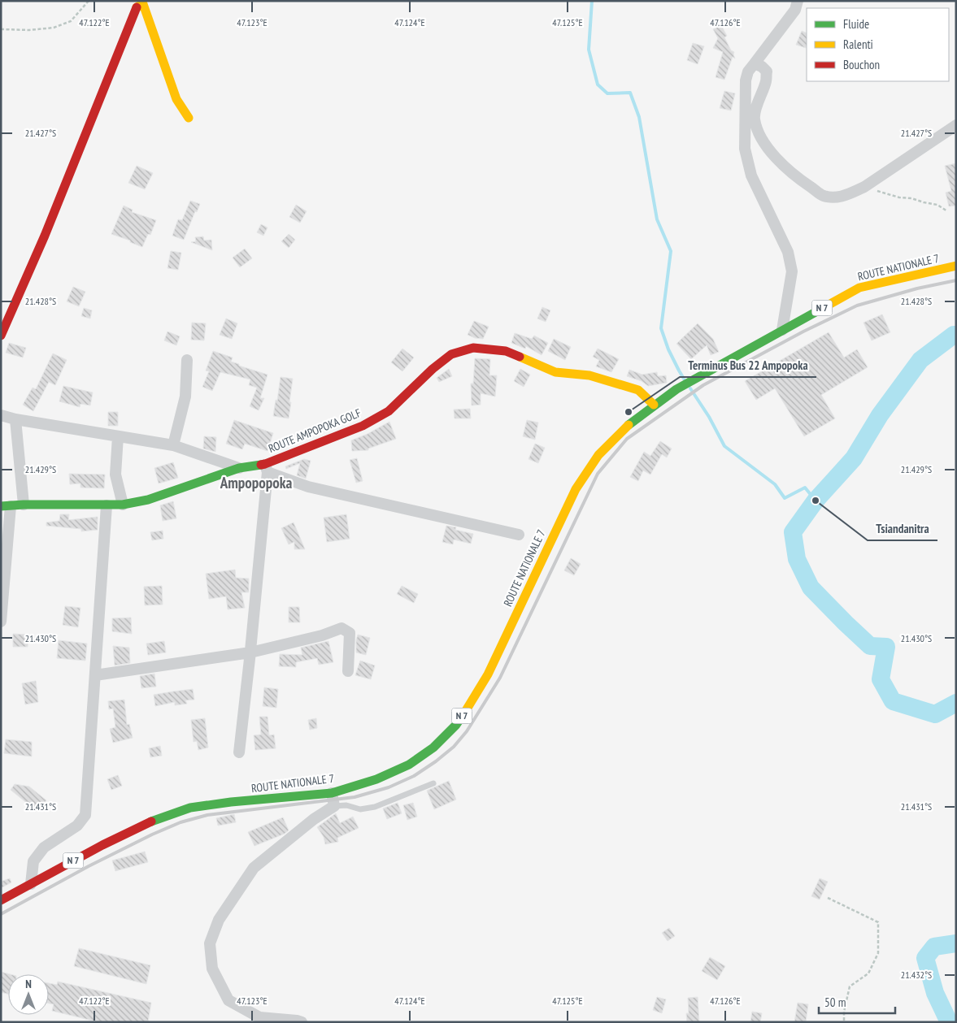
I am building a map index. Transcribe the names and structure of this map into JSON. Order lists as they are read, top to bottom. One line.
{"streets":{"main road":["ROUTE NATIONALE 7","N 7","ROUTE AMPOPOKA GOLF"]},"crossings":[["ROUTE NATIONALE 7","ROUTE AMPOPOKA GOLF"]],"districts":["Ampopopoka"],"places":["Terminus Bus 22 Ampopoka","Tsiandanitra"],"legend":["Fluide","Ralenti","Bouchon"],"scale_bar":"50 m","north":"top","coordinates":["47.122°E","47.123°E","47.124°E","47.125°E","47.126°E","21.427°S","21.428°S","21.429°S","21.430°S","21.431°S","21.432°S"]}
